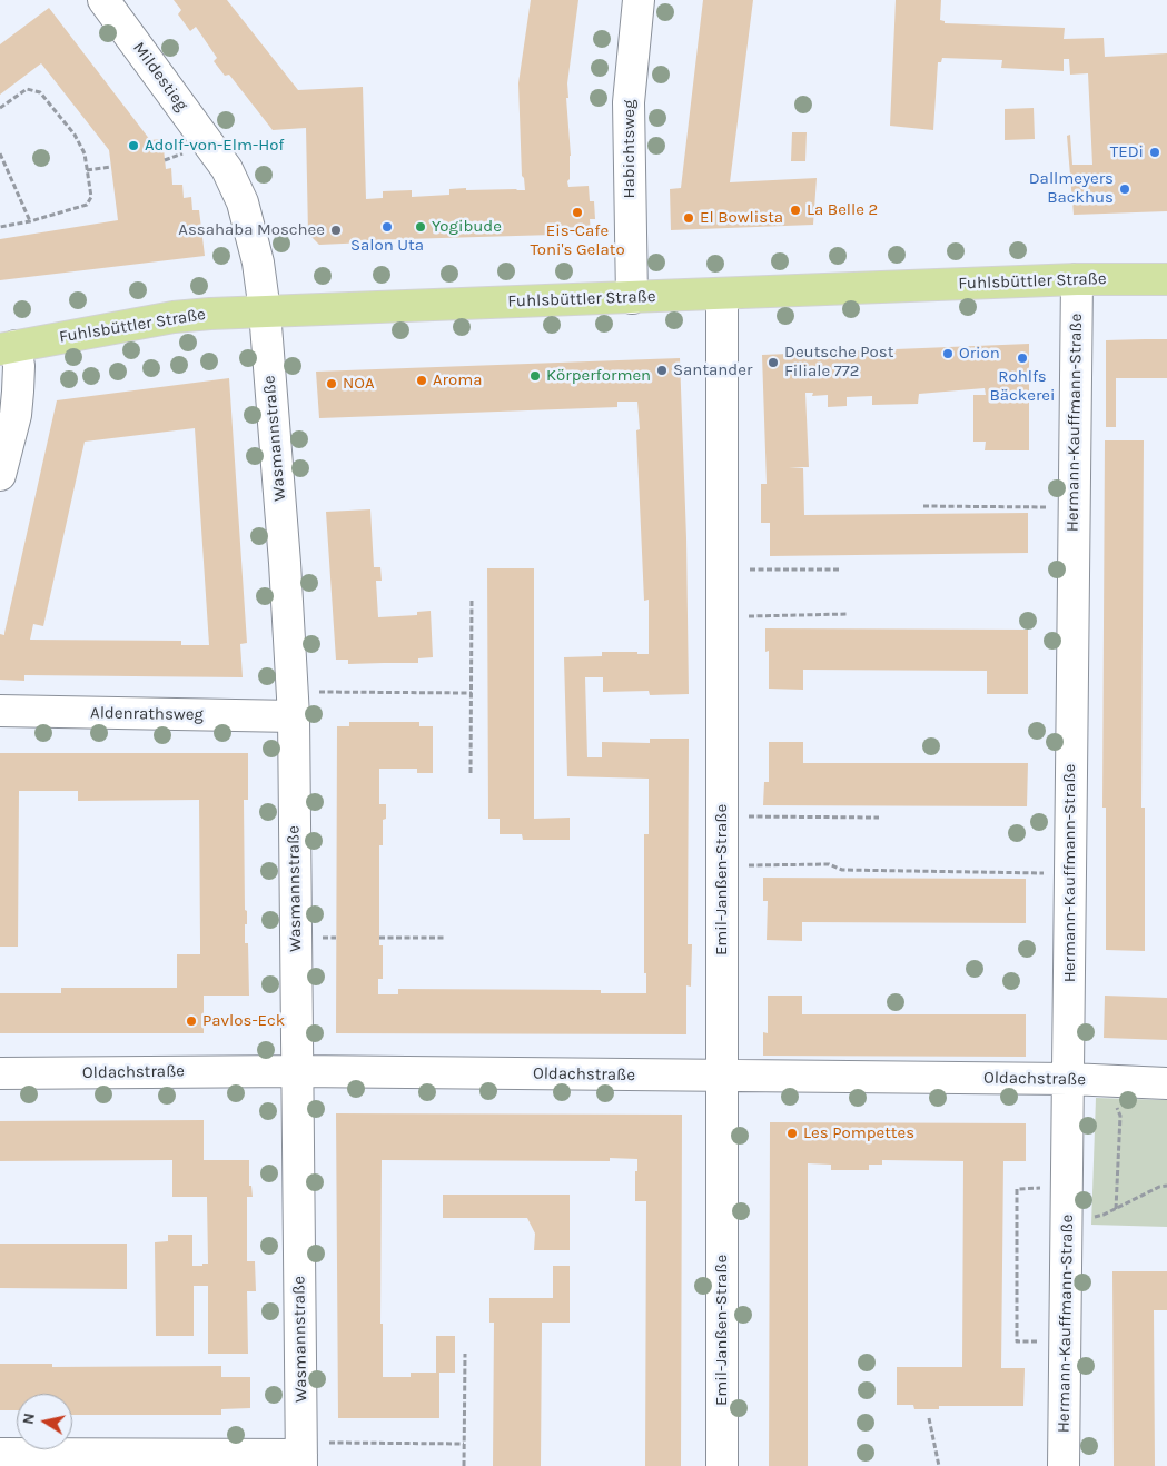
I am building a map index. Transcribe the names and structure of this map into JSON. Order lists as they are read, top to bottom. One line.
{"streets":{"main road":["Fuhlsbüttler Straße"],"street":["Mildestieg","Habichtsweg","Hermann-Kauffmann-Straße","Wasmannstraße","Aldenrathsweg","Emil-Janßen-Straße","Oldachstraße"]},"crossings":[["Mildestieg","Fuhlsbüttler Straße"],["Mildestieg","Wasmannstraße"],["Habichtsweg","Fuhlsbüttler Straße"],["Fuhlsbüttler Straße","Hermann-Kauffmann-Straße"],["Fuhlsbüttler Straße","Wasmannstraße"],["Fuhlsbüttler Straße","Emil-Janßen-Straße"],["Hermann-Kauffmann-Straße","Oldachstraße"],["Wasmannstraße","Aldenrathsweg"],["Wasmannstraße","Oldachstraße"],["Emil-Janßen-Straße","Oldachstraße"]],"places":["Adolf-von-Elm-Hof","TEDi","Dallmeyers Backhus","La Belle 2","Eis-Cafe Toni's Gelato","El Bowlista","Salon Uta","Yogibude","Assahaba Moschee","Orion","Rohlfs Bäckerei","Deutsche Post Filiale 772","Santander","Körperformen","Aroma","NOA","Pavlos-Eck","Les Pompettes"],"north":"left"}
